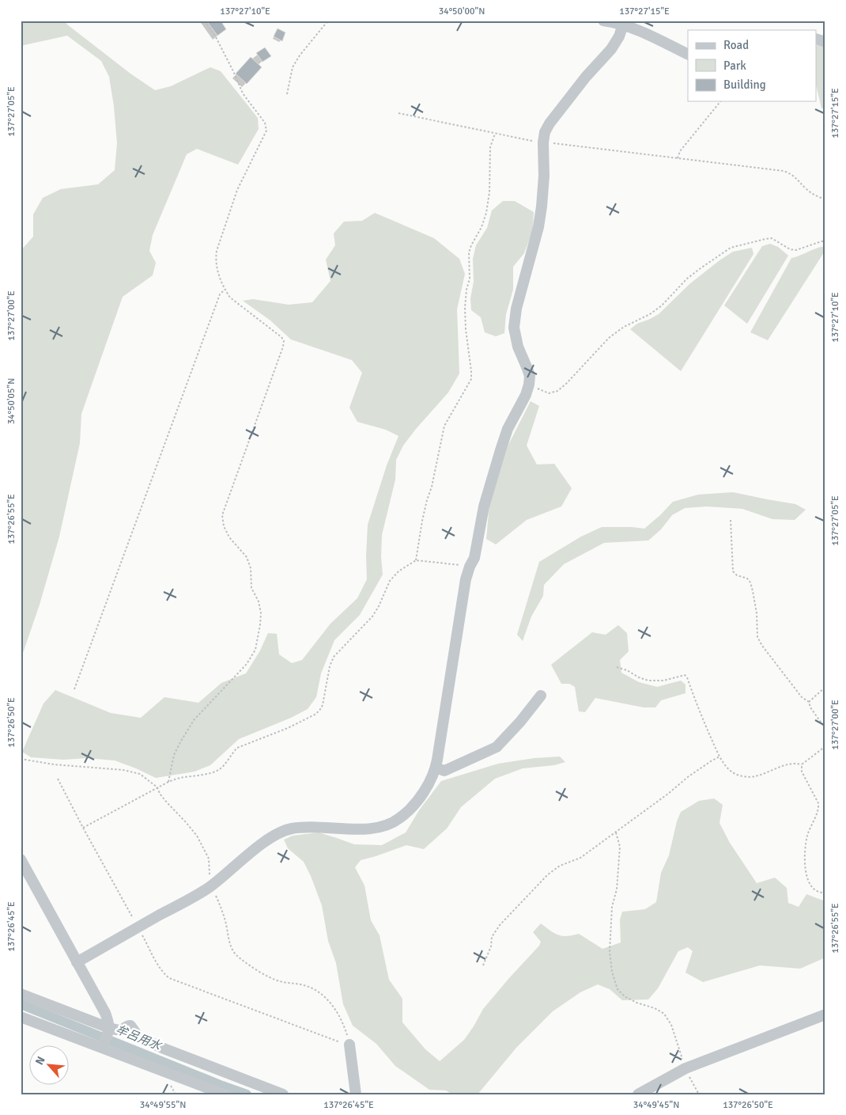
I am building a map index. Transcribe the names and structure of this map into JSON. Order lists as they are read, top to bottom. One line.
{"water":["牟呂用水"],"legend":["Road","Park","Building"],"north":"top left","coordinates":["137°27'10\"E","34°50'00\"N","137°27'15\"E","137°27'05\"E","137°27'00\"E","34°50'05\"N","137°26'55\"E","137°26'50\"E","137°26'45\"E","34°49'55\"N","34°49'45\"N"]}
